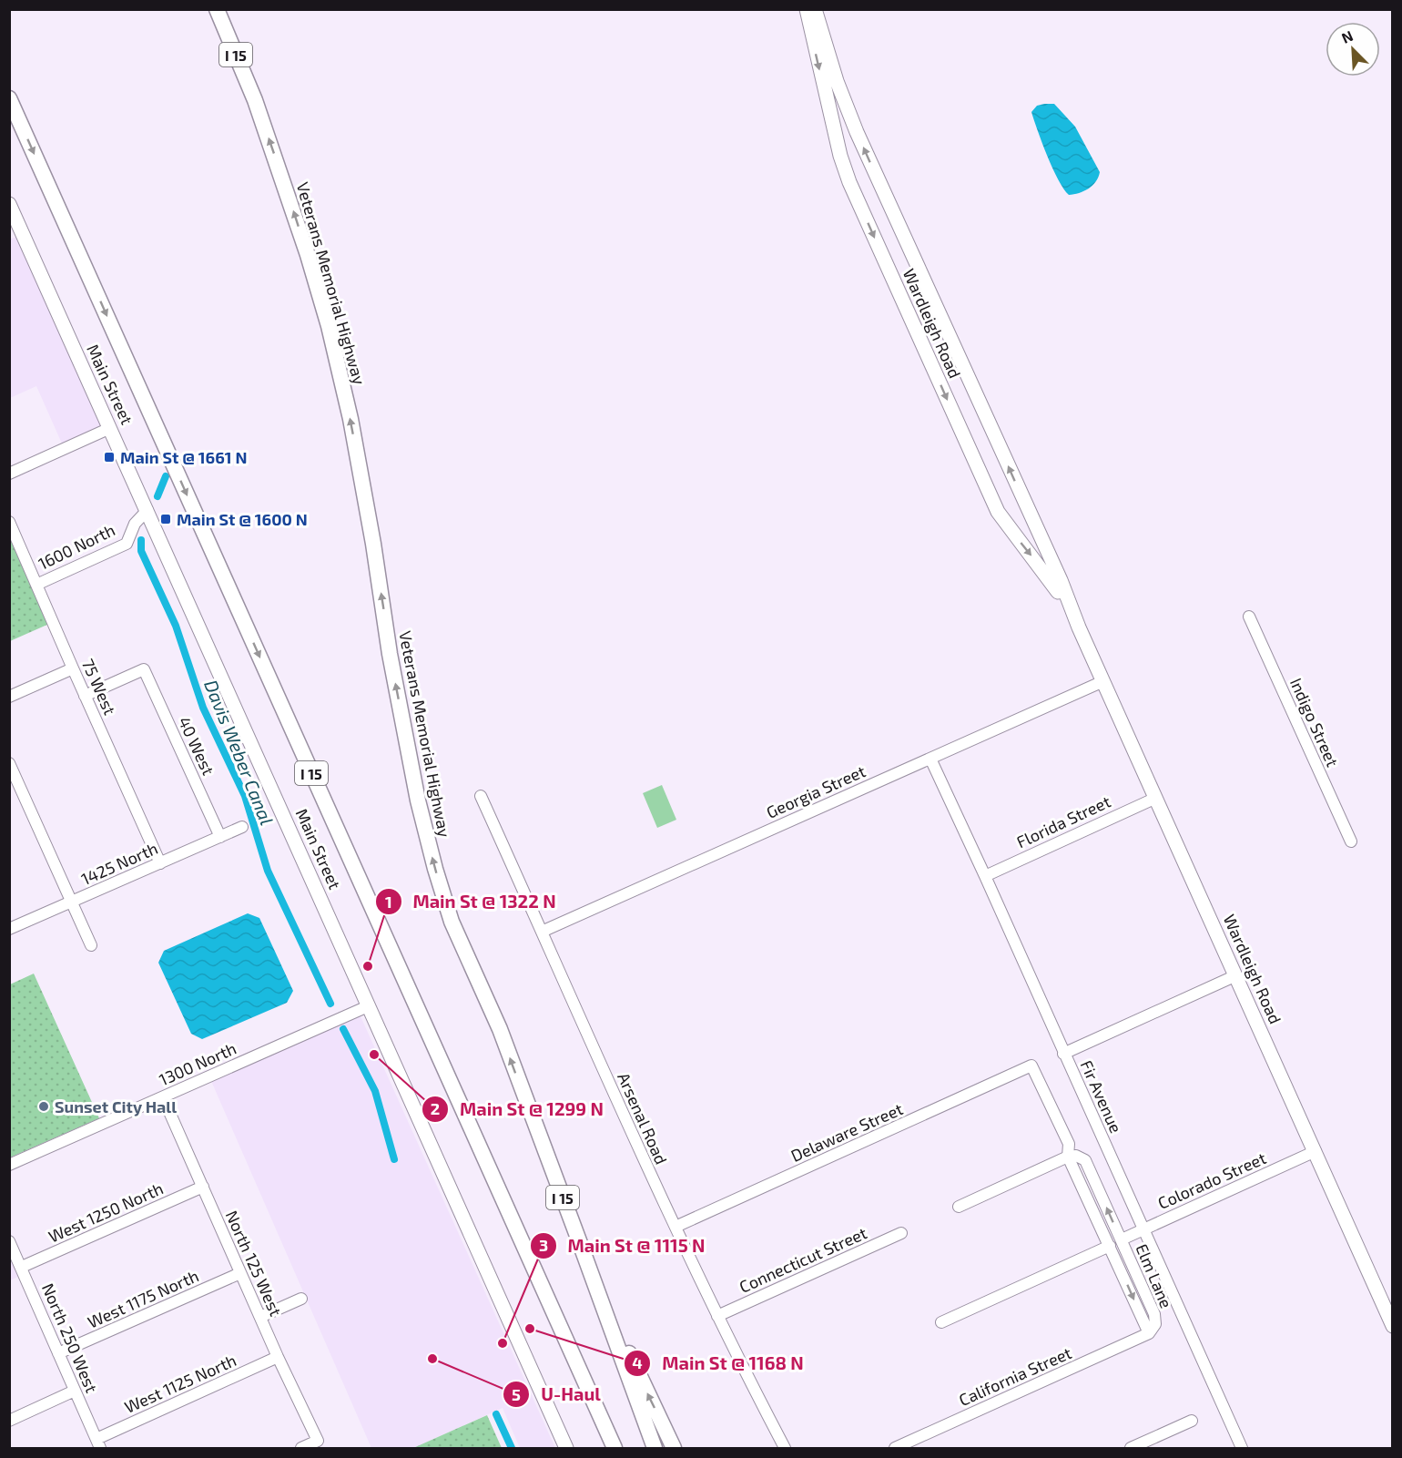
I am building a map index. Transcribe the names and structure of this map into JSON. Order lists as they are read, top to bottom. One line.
{"streets":{"highway":["I 15","Veterans Memorial Highway"],"main road":["Wardleigh Road","Main Street"],"street":["1600 North","75 West","Indigo Street","40 West","Georgia Street","Florida Street","1425 North","1300 North","Fir Avenue","Arsenal Road","Delaware Street","Colorado Street","West 1250 North","Connecticut Street","North 125 West","Elm Lane","West 1175 North","North 250 West","California Street","West 1125 North"]},"crossings":[["Wardleigh Road","Georgia Street"],["Wardleigh Road","Florida Street"],["Wardleigh Road","Colorado Street"],["Main Street","1600 North"],["Main Street","1300 North"],["1600 North","75 West"],["75 West","40 West"],["75 West","1425 North"],["40 West","1425 North"],["Georgia Street","Fir Avenue"],["Georgia Street","Arsenal Road"],["Florida Street","Fir Avenue"],["1300 North","North 125 West"],["Fir Avenue","Colorado Street"],["Arsenal Road","Delaware Street"],["Arsenal Road","Connecticut Street"],["Delaware Street","Elm Lane"],["Colorado Street","Elm Lane"],["West 1250 North","North 125 West"],["West 1250 North","North 250 West"],["North 125 West","West 1175 North"],["North 125 West","West 1125 North"],["Elm Lane","California Street"],["West 1175 North","North 250 West"],["North 250 West","West 1125 North"]],"water":["Davis Weber Canal"],"places":{"transit":["Main St @ 1661 N","Main St @ 1600 N"],"other":["Main St @ 1322 N","Main St @ 1299 N","Sunset City Hall","Main St @ 1168 N","Main St @ 1115 N","U-Haul"]},"north":"top left"}
